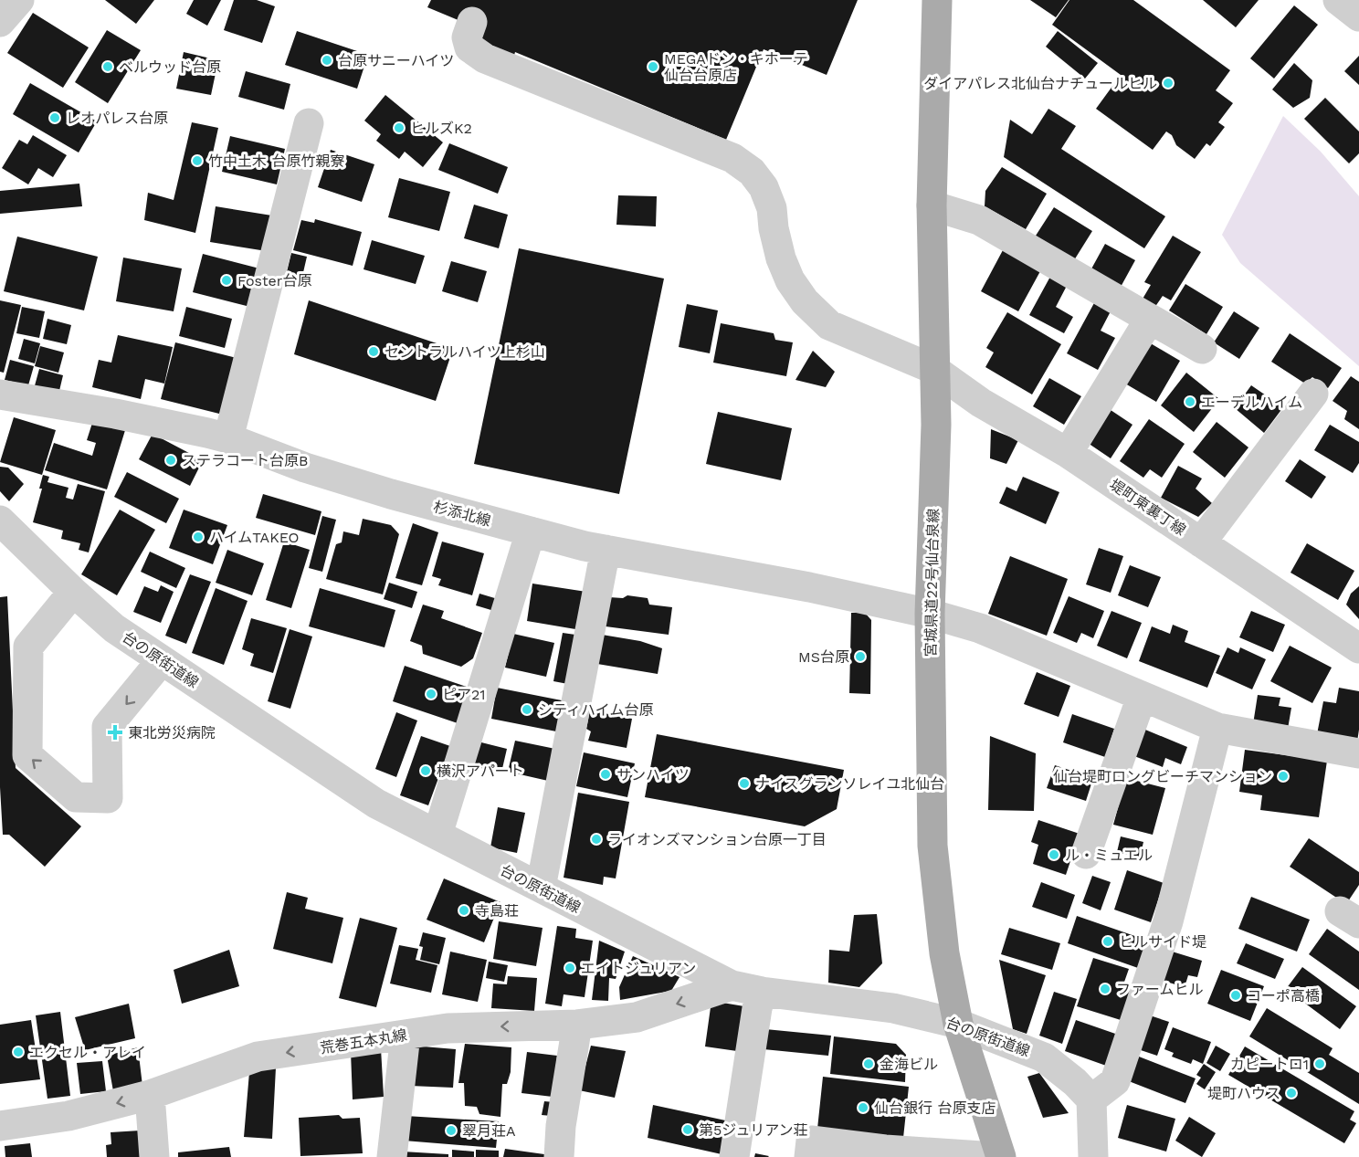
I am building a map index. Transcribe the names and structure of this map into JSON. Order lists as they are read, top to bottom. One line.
{"streets":{"main road":["宮城県道22号仙台泉線"],"street":["堤町東裏丁線","杉添北線","台の原街道線","荒巻五本丸線"]},"crossings":[["堤町東裏丁線","宮城県道22号仙台泉線"],["杉添北線","宮城県道22号仙台泉線"],["宮城県道22号仙台泉線","台の原街道線"],["台の原街道線","荒巻五本丸線"]],"one_way":["荒巻五本丸線"],"places":{"other":["台原サニーハイツ","ベルウッド台原","MEGAドン・キホーテ 仙台台原店","ダイアパレス北仙台ナチュールヒル","レオパレス台原","ヒルズK2","竹中土木 台原竹親寮","Foster台原","セントラルハイツ上杉山","エーデルハイム","ステラコート台原B","ハイムTAKEO","MS台原","ピア21","シティハイム台原","横沢アパート","サンハイツ","仙台堤町ロングビーチマンション","ナイスグランソレイユ北仙台","ライオンズマンション台原一丁目","ル・ミュエル","寺島荘","ヒルサイド堤","エイトジュリアン","ファームヒル","コーポ高橋","エクセル・アレイ","金海ビル","カピートロ1","堤町ハウス","仙台銀行 台原支店","第5ジュリアン荘","翠月荘A"],"health":["東北労災病院"]}}
